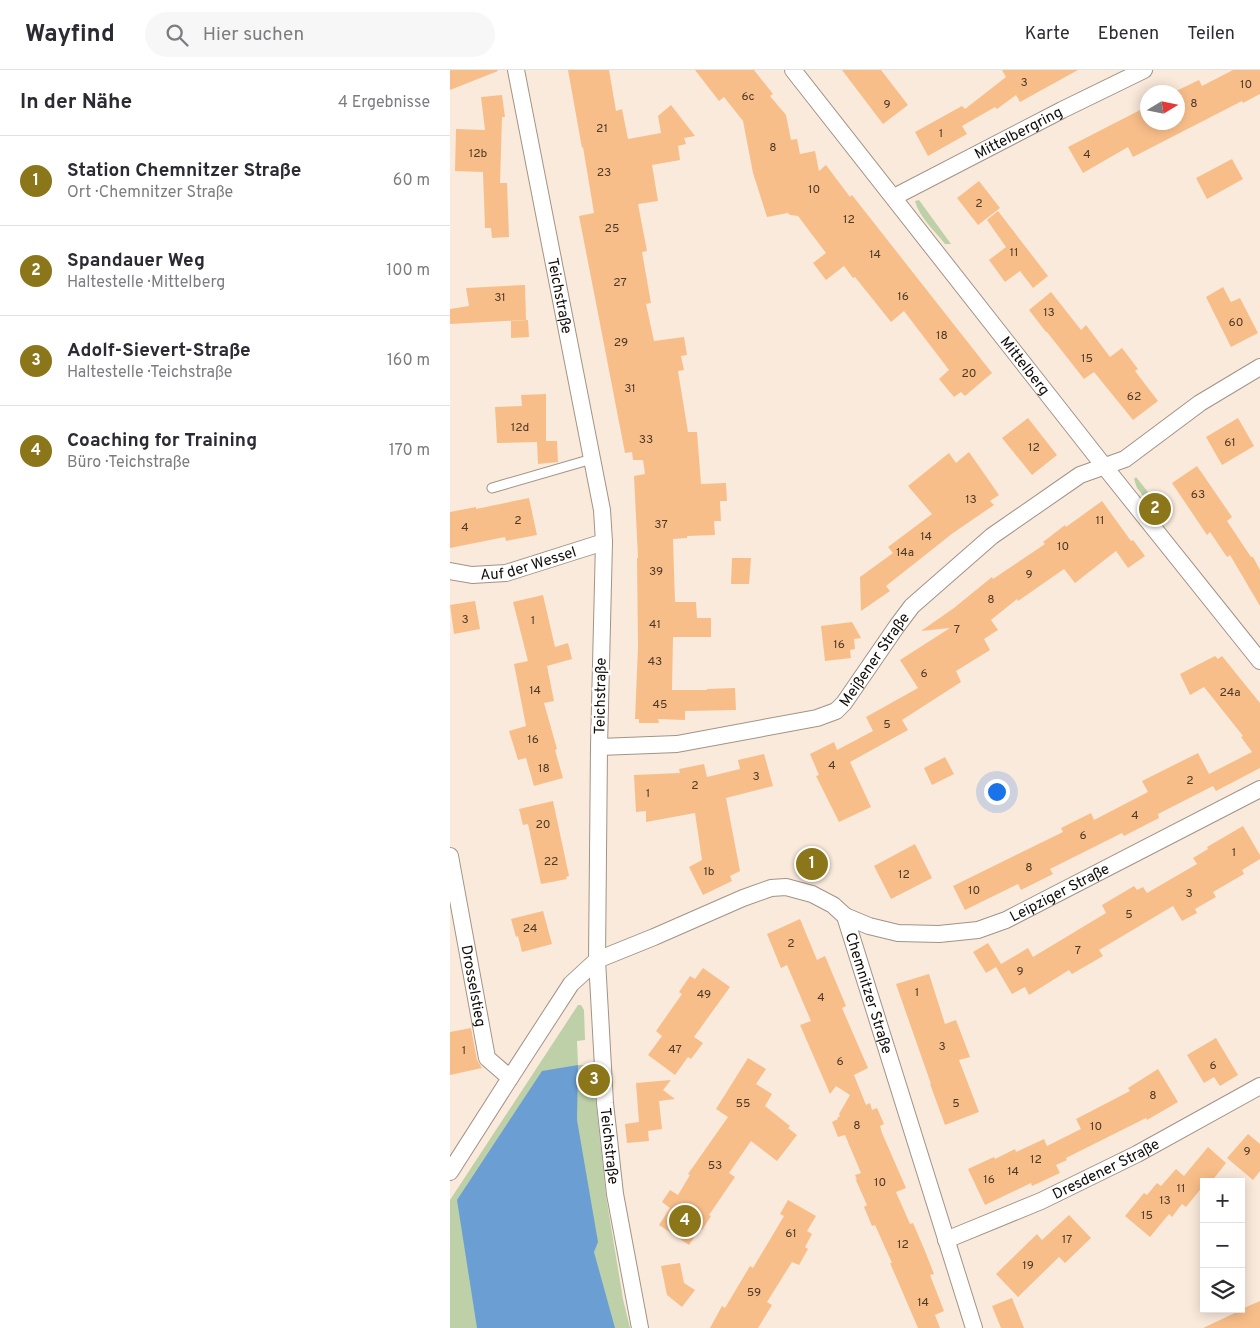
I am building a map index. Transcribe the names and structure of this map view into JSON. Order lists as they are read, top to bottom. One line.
{"streets":{"street":["Mittelbergring","Teichstraße","Mittelberg","Auf der Wessel","Meißener Straße","Leipziger Straße","Drosselstieg","Chemnitzer Straße","Dresdener Straße"]},"crossings":[["Mittelbergring","Mittelberg"],["Teichstraße","Auf der Wessel"],["Teichstraße","Meißener Straße"],["Teichstraße","Chemnitzer Straße"],["Mittelberg","Meißener Straße"],["Leipziger Straße","Chemnitzer Straße"],["Chemnitzer Straße","Dresdener Straße"]],"house_numbers":["3","10","6c","8","9","21","1","8","12b","4","23","10","2","12","25","11","14","27","16","31","13","60","18","29","15","20","31","62","12d","33","61","12","63","13","2","11","37","4","14","10","14a","39","9","8","3","1","41","7","16","43","6","14","24a","45","5","16","4","18","3","2","2","1","4","20","6","1","22","8","1b","12","10","3","5","24","2","7","9","1","49","4","3","47","1","6","6","8","55","5","8","10","9","12","53","14","16","10","11","13","15","61","17","12","19","59","14"],"north":"right","page":{"header":"Wayfind","search":"Hier suchen","nav":["Karte","Ebenen","Teilen"],"heading":["In der Nähe","4 Ergebnisse"],"list":[{"mark":"1","name":"Station Chemnitzer Straße","note":"Ort · Chemnitzer Straße","value":"60 m"},{"mark":"2","name":"Spandauer Weg","note":"Haltestelle · Mittelberg","value":"100 m"},{"mark":"3","name":"Adolf-Sievert-Straße","note":"Haltestelle · Teichstraße","value":"160 m"},{"mark":"4","name":"Coaching for Training","note":"Büro · Teichstraße","value":"170 m"}],"pins":["2","1","3","4"],"map_buttons":["+","−"]}}
